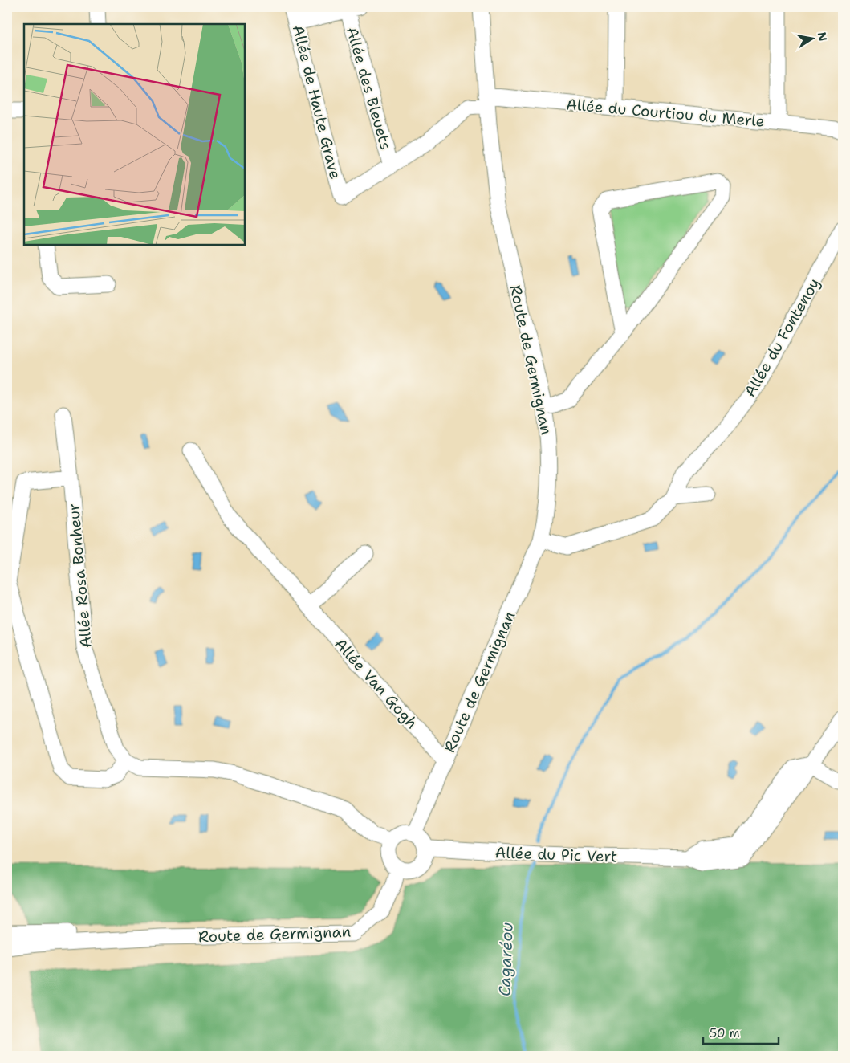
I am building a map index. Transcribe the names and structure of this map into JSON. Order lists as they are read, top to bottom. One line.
{"streets":{"street":["Allée des Bleuets","Allée de Haute Grave","Allée du Courtiou du Merle","Allée du Fontenoy","Route de Germignan","Allée Rosa Bonheur","Allée Van Gogh","Allée du Pic Vert"]},"crossings":[["Allée des Bleuets","Allée de Haute Grave"],["Allée des Bleuets","Allée du Courtiou du Merle"],["Allée de Haute Grave","Allée du Courtiou du Merle"],["Allée du Courtiou du Merle","Route de Germignan"],["Allée du Fontenoy","Route de Germignan"],["Route de Germignan","Allée Van Gogh"],["Route de Germignan","Allée du Pic Vert"]],"water":["Cagaréou"],"scale_bar":"50 m","north":"right"}
